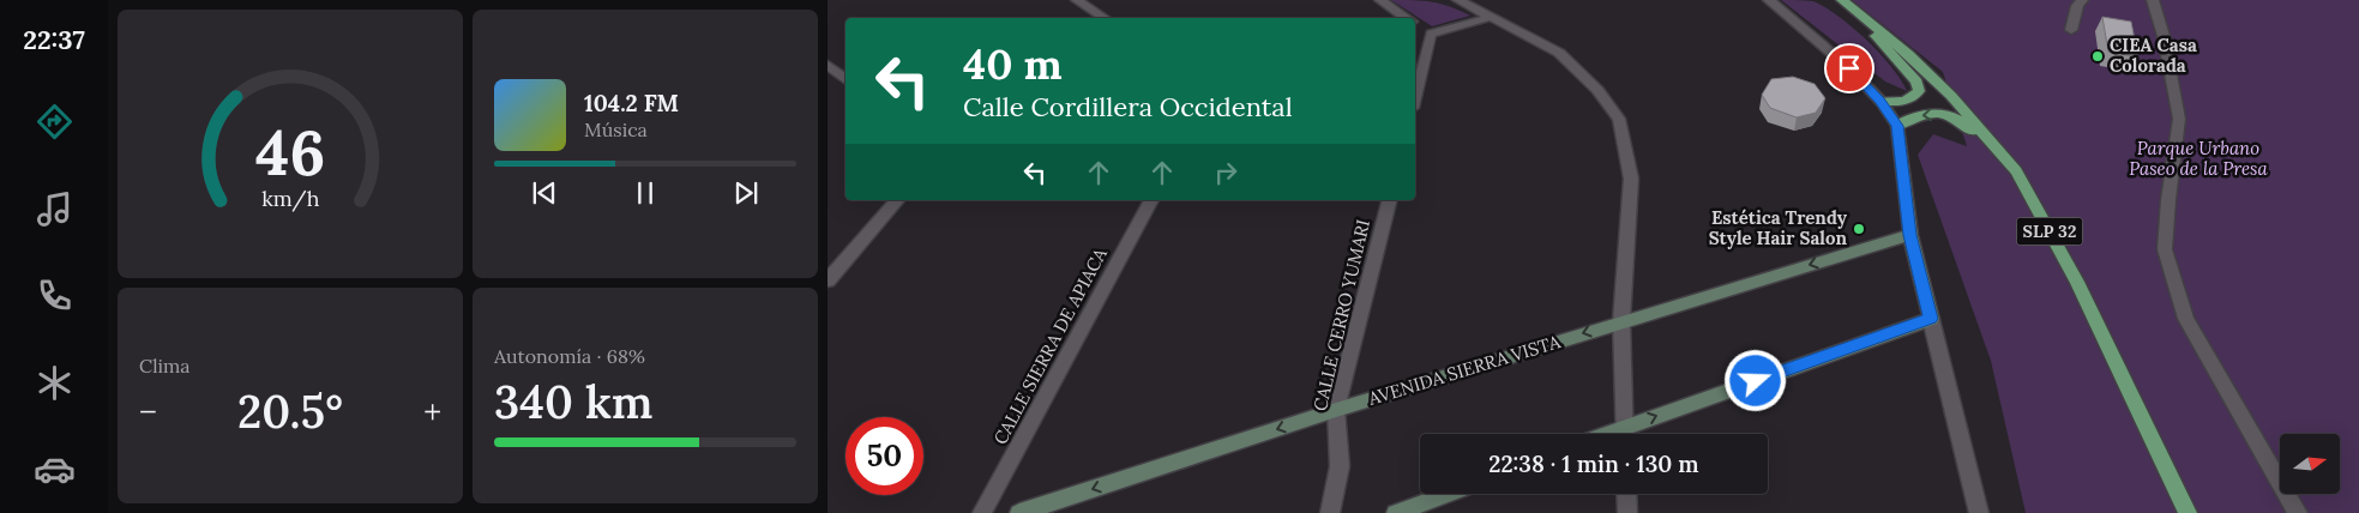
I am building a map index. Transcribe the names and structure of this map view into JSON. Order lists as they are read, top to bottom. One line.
{"streets":{"main road":["SLP 32","AVENIDA SIERRA VISTA"],"street":["CALLE CERRO YUMARI","CALLE SIERRA DE APIACA"]},"crossings":[["CALLE CERRO YUMARI","AVENIDA SIERRA VISTA"]],"parks":["Parque Urbano Paseo de la Presa"],"places":["CIEA Casa Colorada","Estética Trendy Style Hair Salon"],"north":"right","page":{"tabs":"22:37","turn":["40 m","Calle Cordillera Occidental"],"song":["104.2 FM","Música"],"tile":["Clima",["Autonomía · 68%","340 km"]],"heat":["−","20.5°","+"],"limit":"50","trip":"22:38 · 1 min · 130 m","gauge":["46","km/h"]}}
